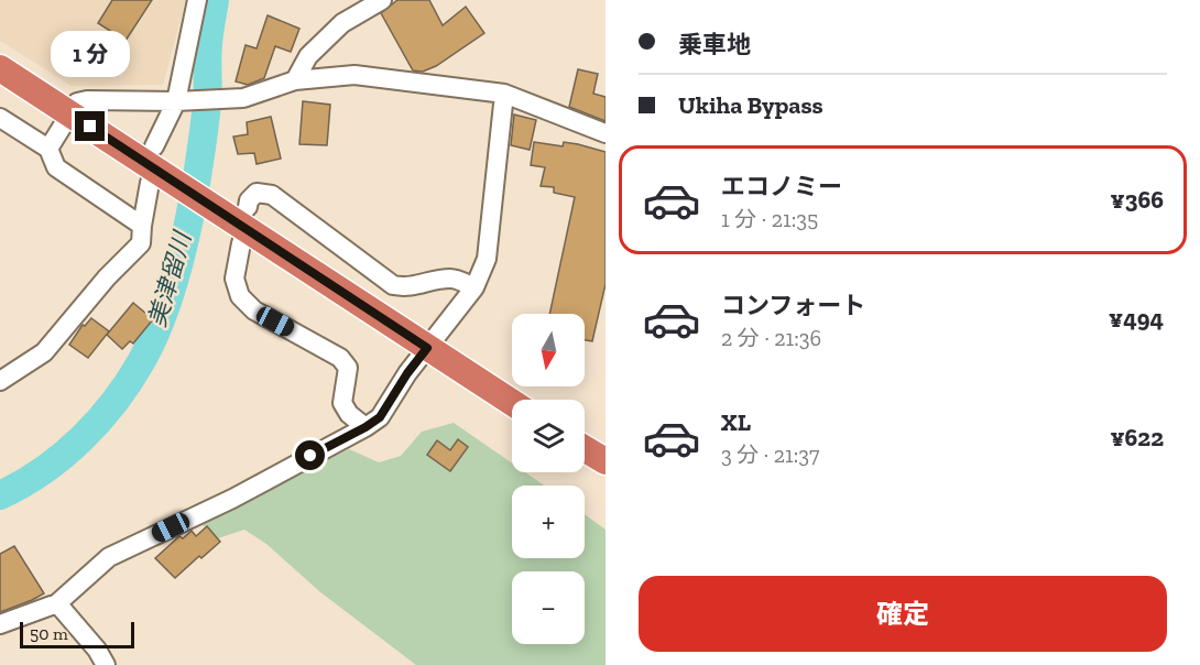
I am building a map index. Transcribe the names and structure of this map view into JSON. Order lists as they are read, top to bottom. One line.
{"water":["美津留川"],"scale_bar":"50 m","north":"bottom","page":{"banner":["乗車地","Ukiha Bypass"],"bubble":"1 分","list":[{"name":"エコノミー","note":"1 分 · 21:35","value":"¥366"},{"name":"コンフォート","note":"2 分 · 21:36","value":"¥494"},{"name":"XL","note":"3 分 · 21:37","value":"¥622"}],"map_buttons":["+","−"],"buttons":"確定","scale":"50 m"}}
